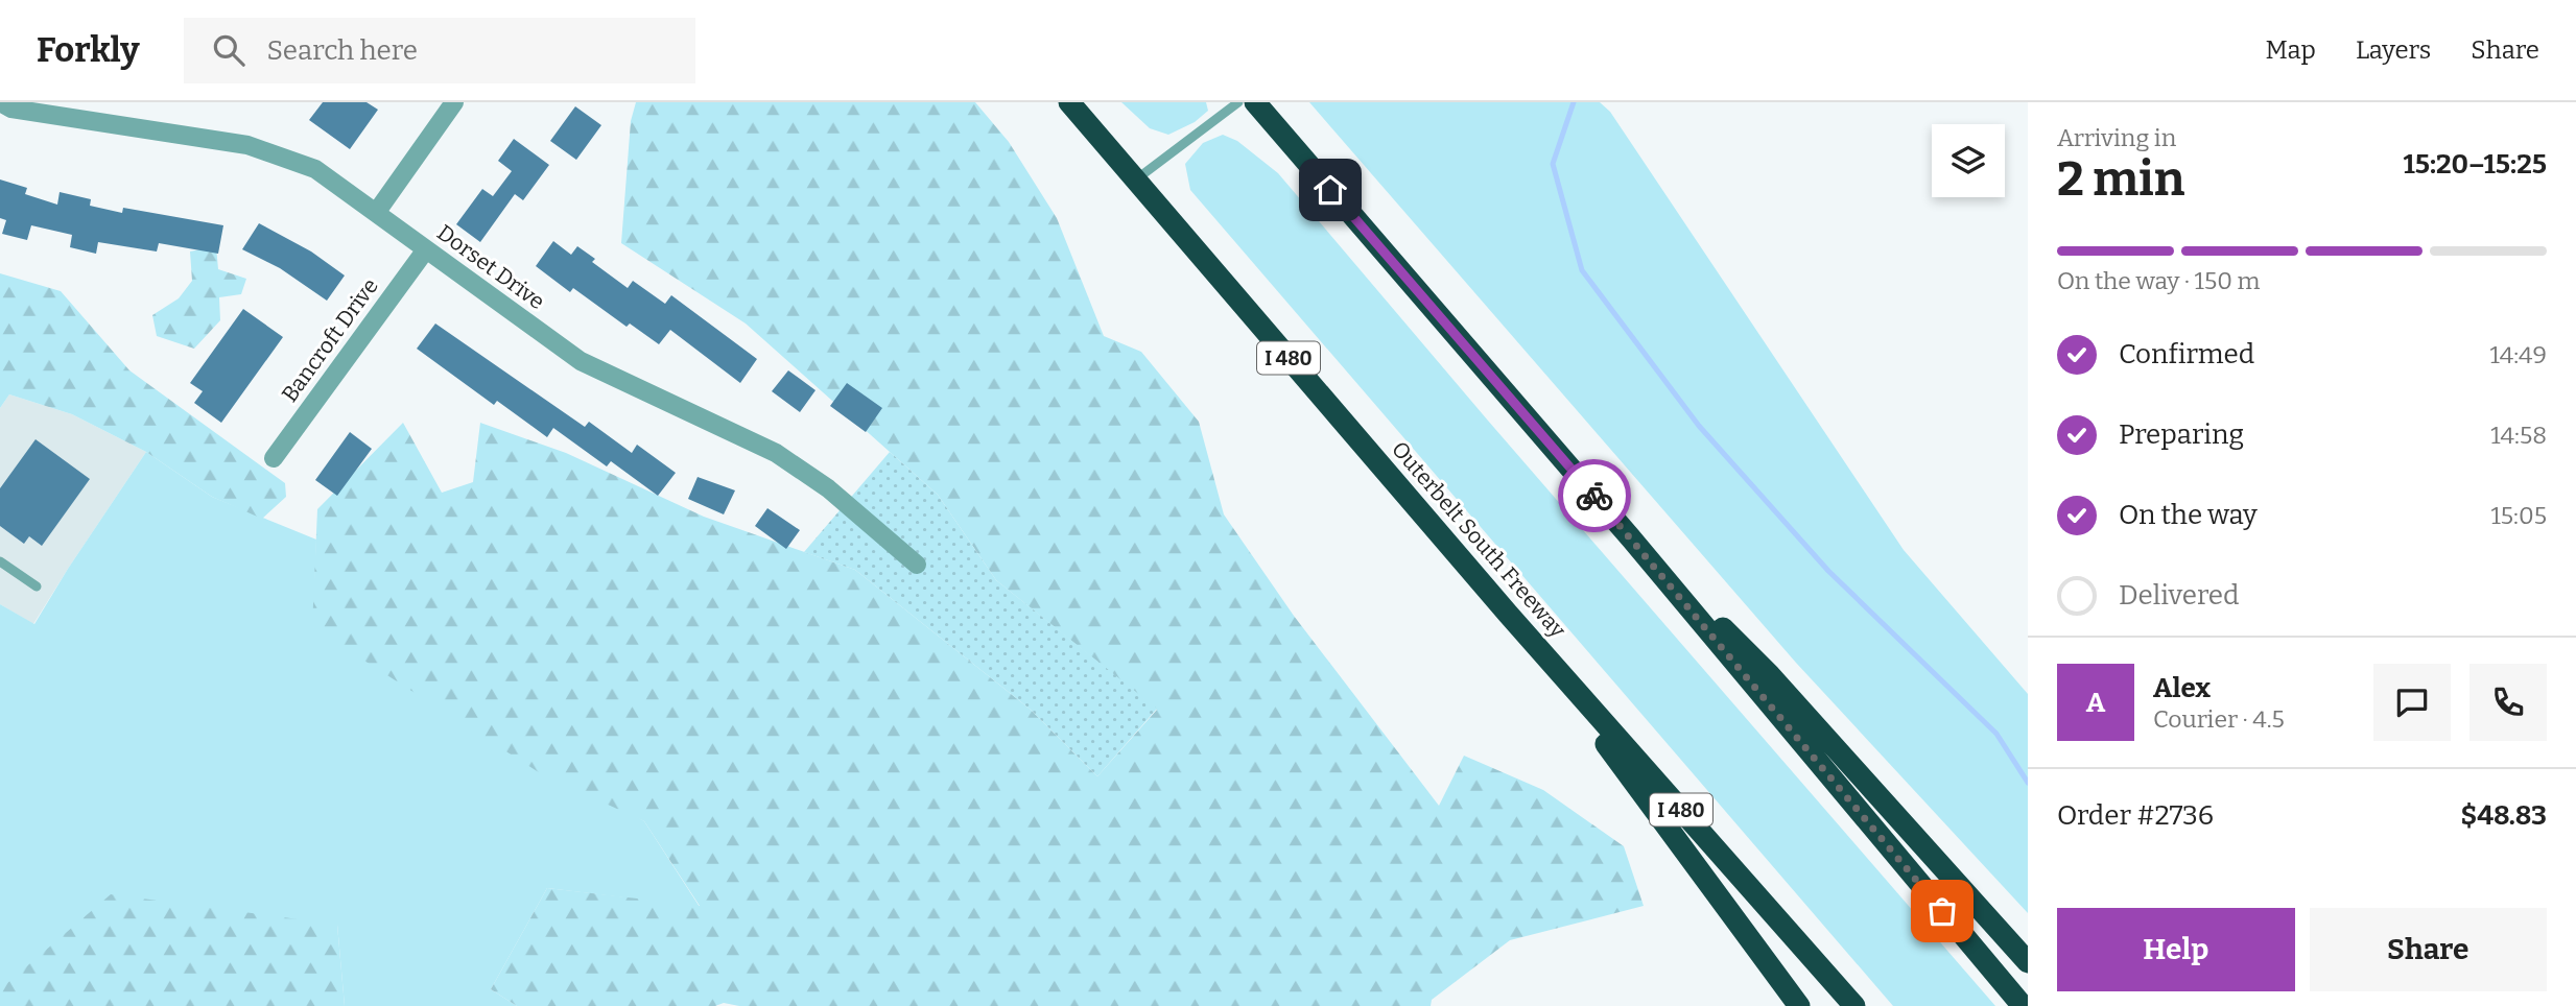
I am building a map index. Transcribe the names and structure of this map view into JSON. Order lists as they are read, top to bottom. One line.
{"streets":{"highway":["I 480","Outerbelt South Freeway"],"street":["Dorset Drive","Bancroft Drive"]},"crossings":[["Dorset Drive","Bancroft Drive"]],"page":{"header":"Forkly","search":"Search here","nav":["Map","Layers","Share"],"heading":["2 min","Arriving in","15:20–15:25"],"panel":["Alex","Courier · 4.5","Order #2736","$48.83"],"bar":"On the way · 150 m","list":[["Confirmed","14:49"],["Preparing","14:58"],["On the way","15:05"],"Delivered"],"round":"A","buttons":["Help","Share"]}}
